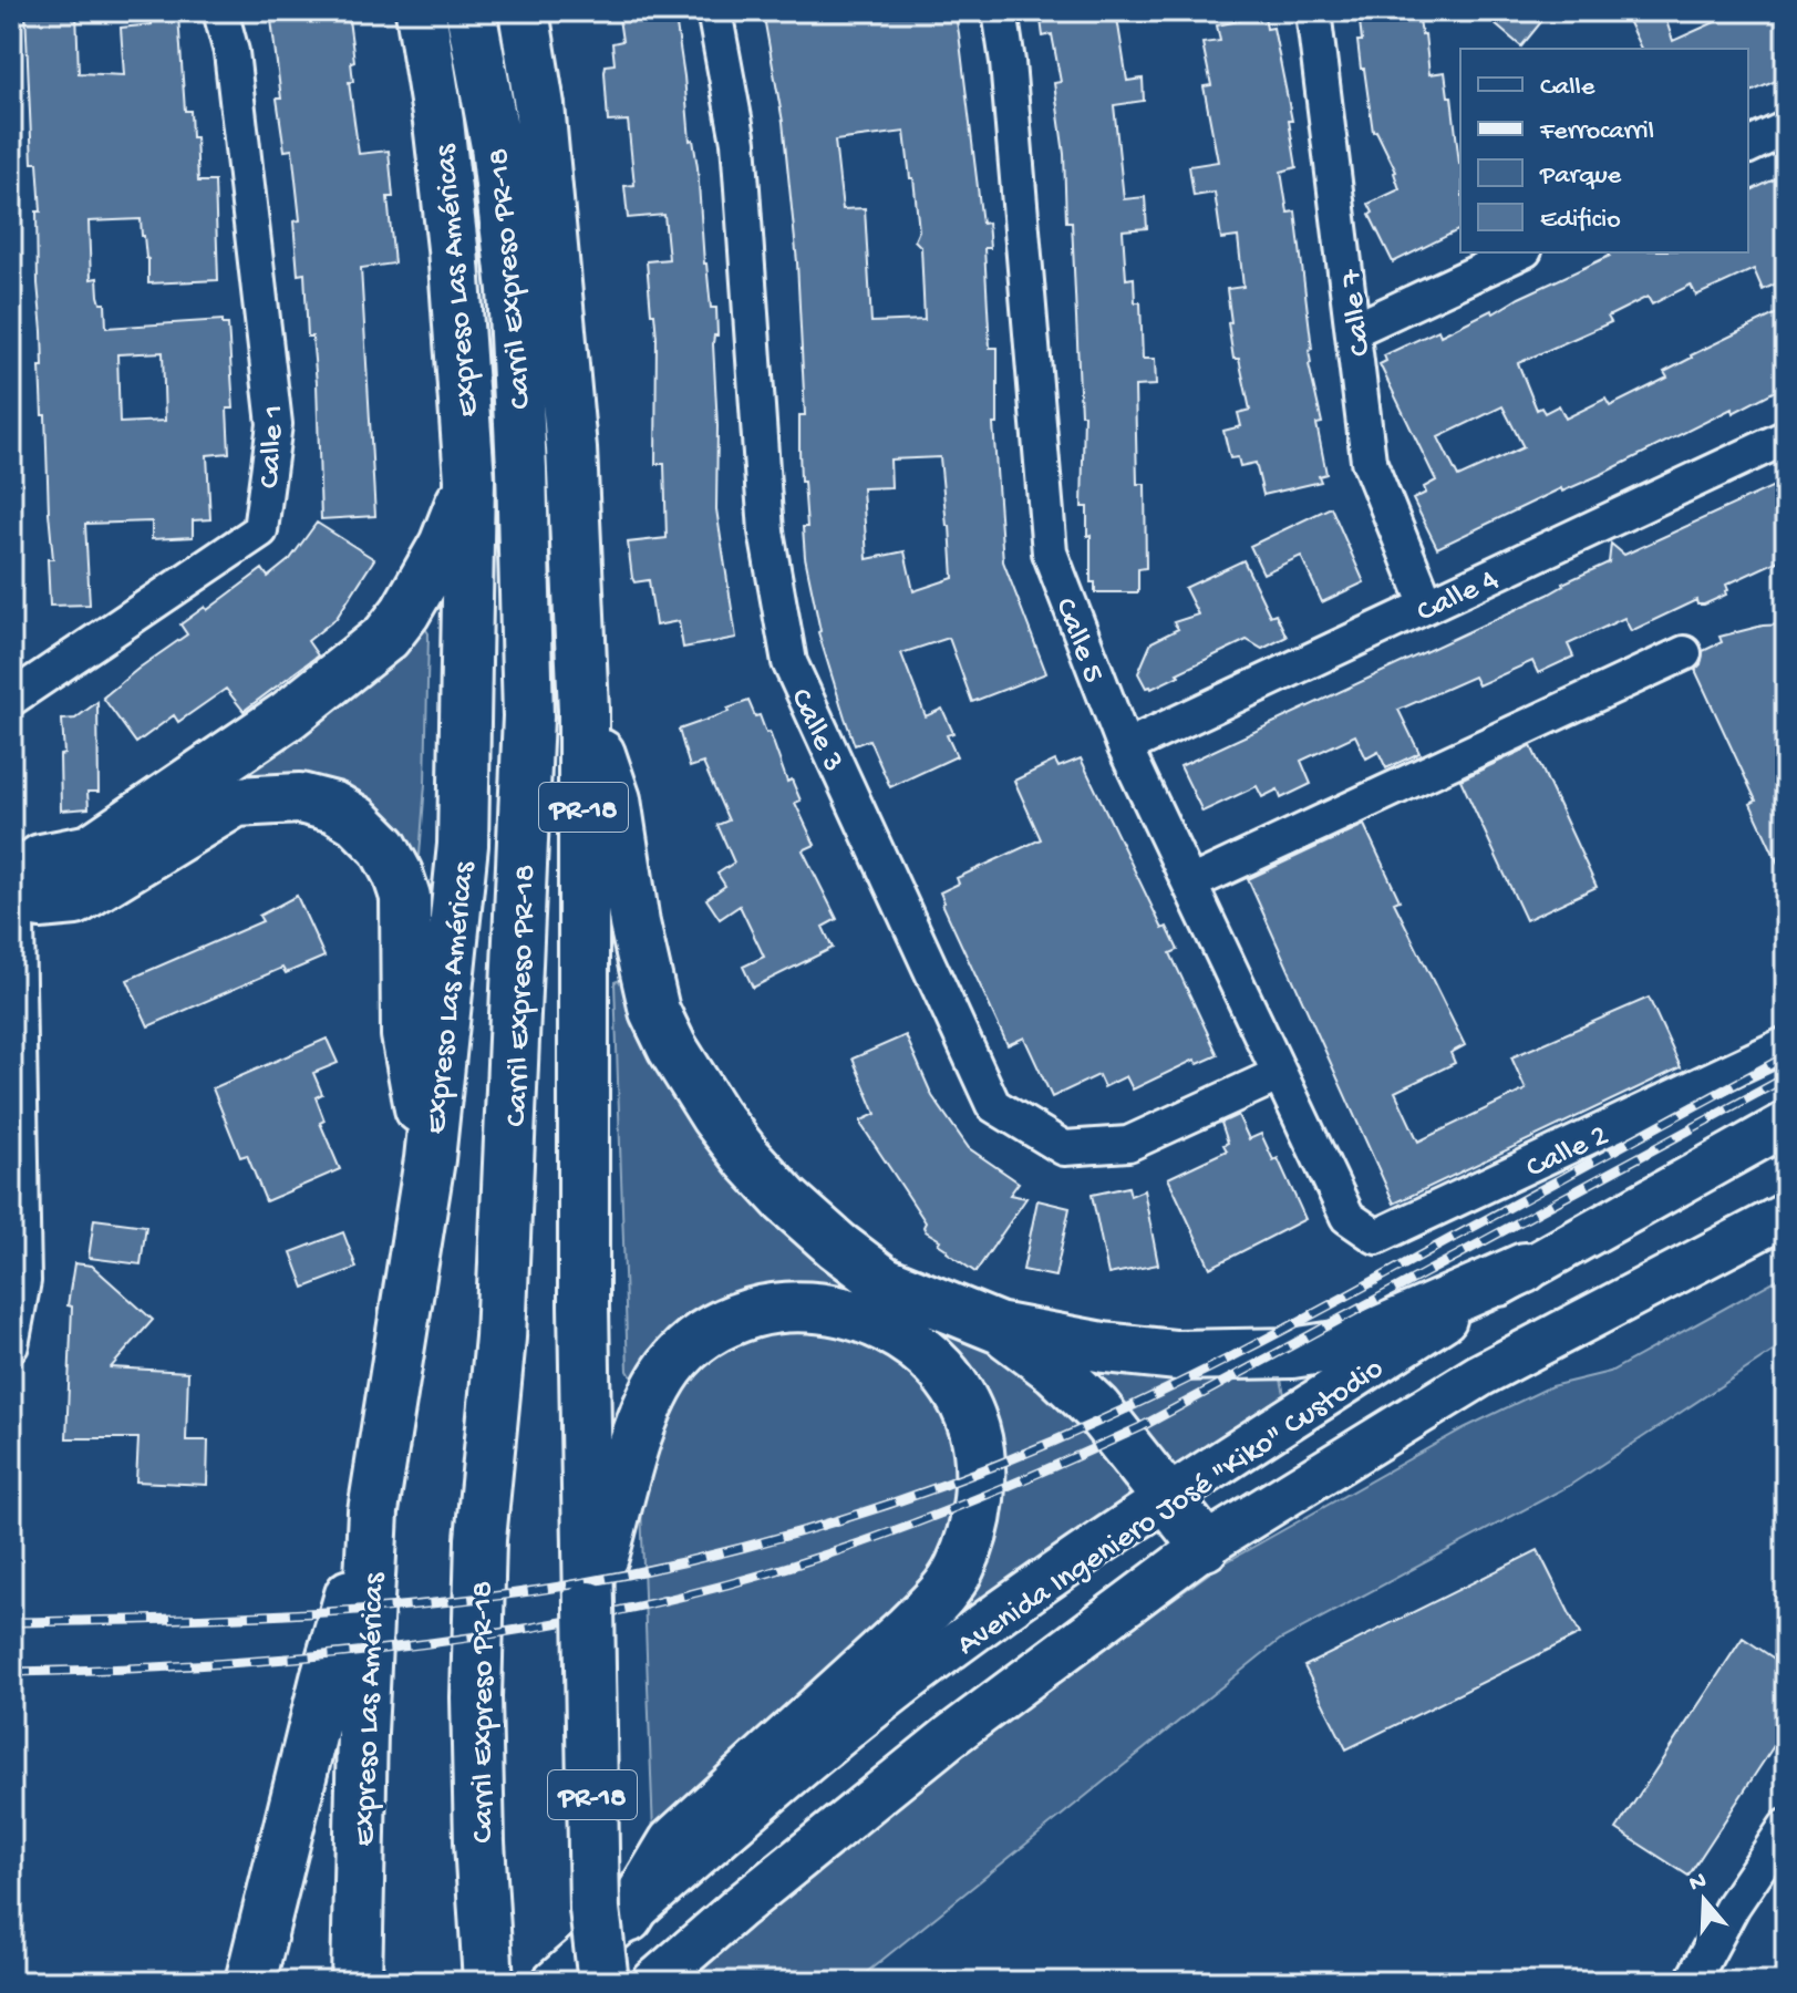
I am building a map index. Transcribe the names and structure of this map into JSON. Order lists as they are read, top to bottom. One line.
{"streets":{"highway":["Carril Expreso PR-18","Expreso Las Américas","PR-18"],"main road":["Avenida Ingeniero José \"Kiko\" Custodio"],"street":["Calle 7","Calle 1","Calle 4","Calle 5","Calle 3","Calle 2"]},"crossings":[["Calle 7","Calle 4"],["Calle 4","Calle 5"],["Calle 5","Calle 3"],["Calle 5","Calle 2"]],"legend":["Calle","Ferrocarril","Parque","Edificio"],"north":"top"}
